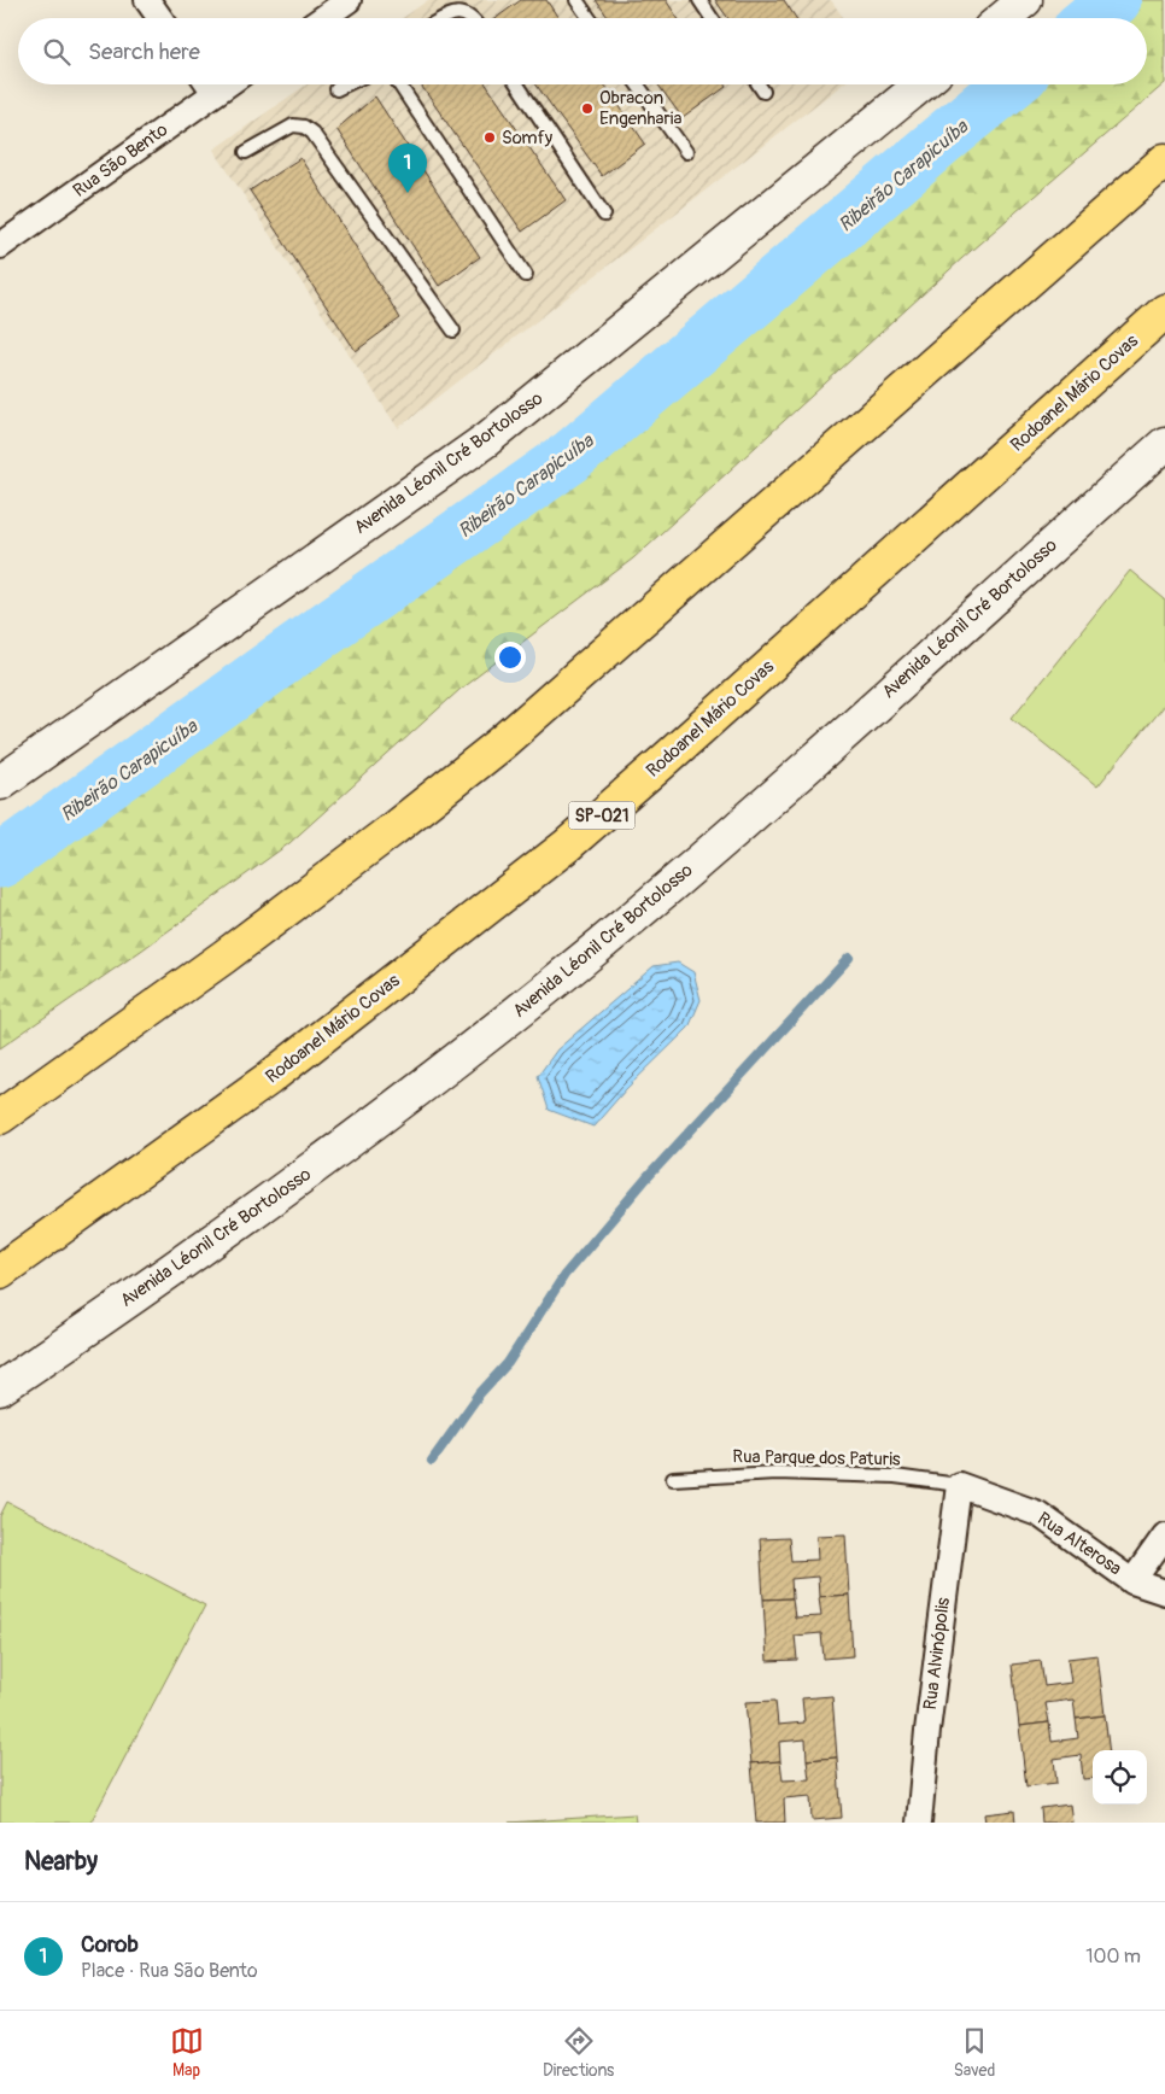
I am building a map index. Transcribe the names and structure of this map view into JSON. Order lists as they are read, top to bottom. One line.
{"streets":{"highway":["Rodoanel Mário Covas","SP-021"],"main road":["Avenida Léonil Cré Bortolosso"],"street":["Rua São Bento","Rua Alterosa","Rua Alvinópolis"],"lane":["Rua Parque dos Paturis"]},"crossings":[["Rua Parque dos Paturis","Rua Alterosa"],["Rua Parque dos Paturis","Rua Alvinópolis"],["Rua Alterosa","Rua Alvinópolis"]],"water":["Ribeirão Carapicuíba"],"places":["Obracon Engenharia","Somfy"],"page":{"search":"Search here","pins":"1","heading":"Nearby","list":[{"mark":"1","name":"Corob","note":"Place · Rua São Bento","value":"100 m"}],"nav":["Map","Directions","Saved"]}}
